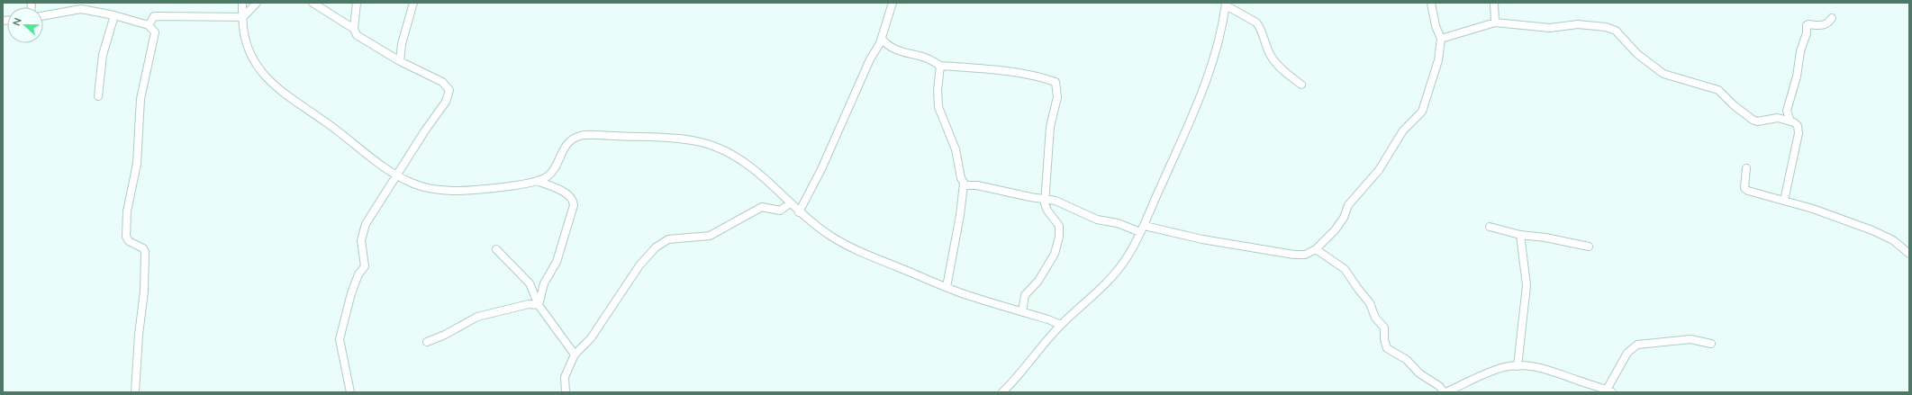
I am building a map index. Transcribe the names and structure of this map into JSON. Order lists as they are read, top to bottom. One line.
{"north":"left"}
